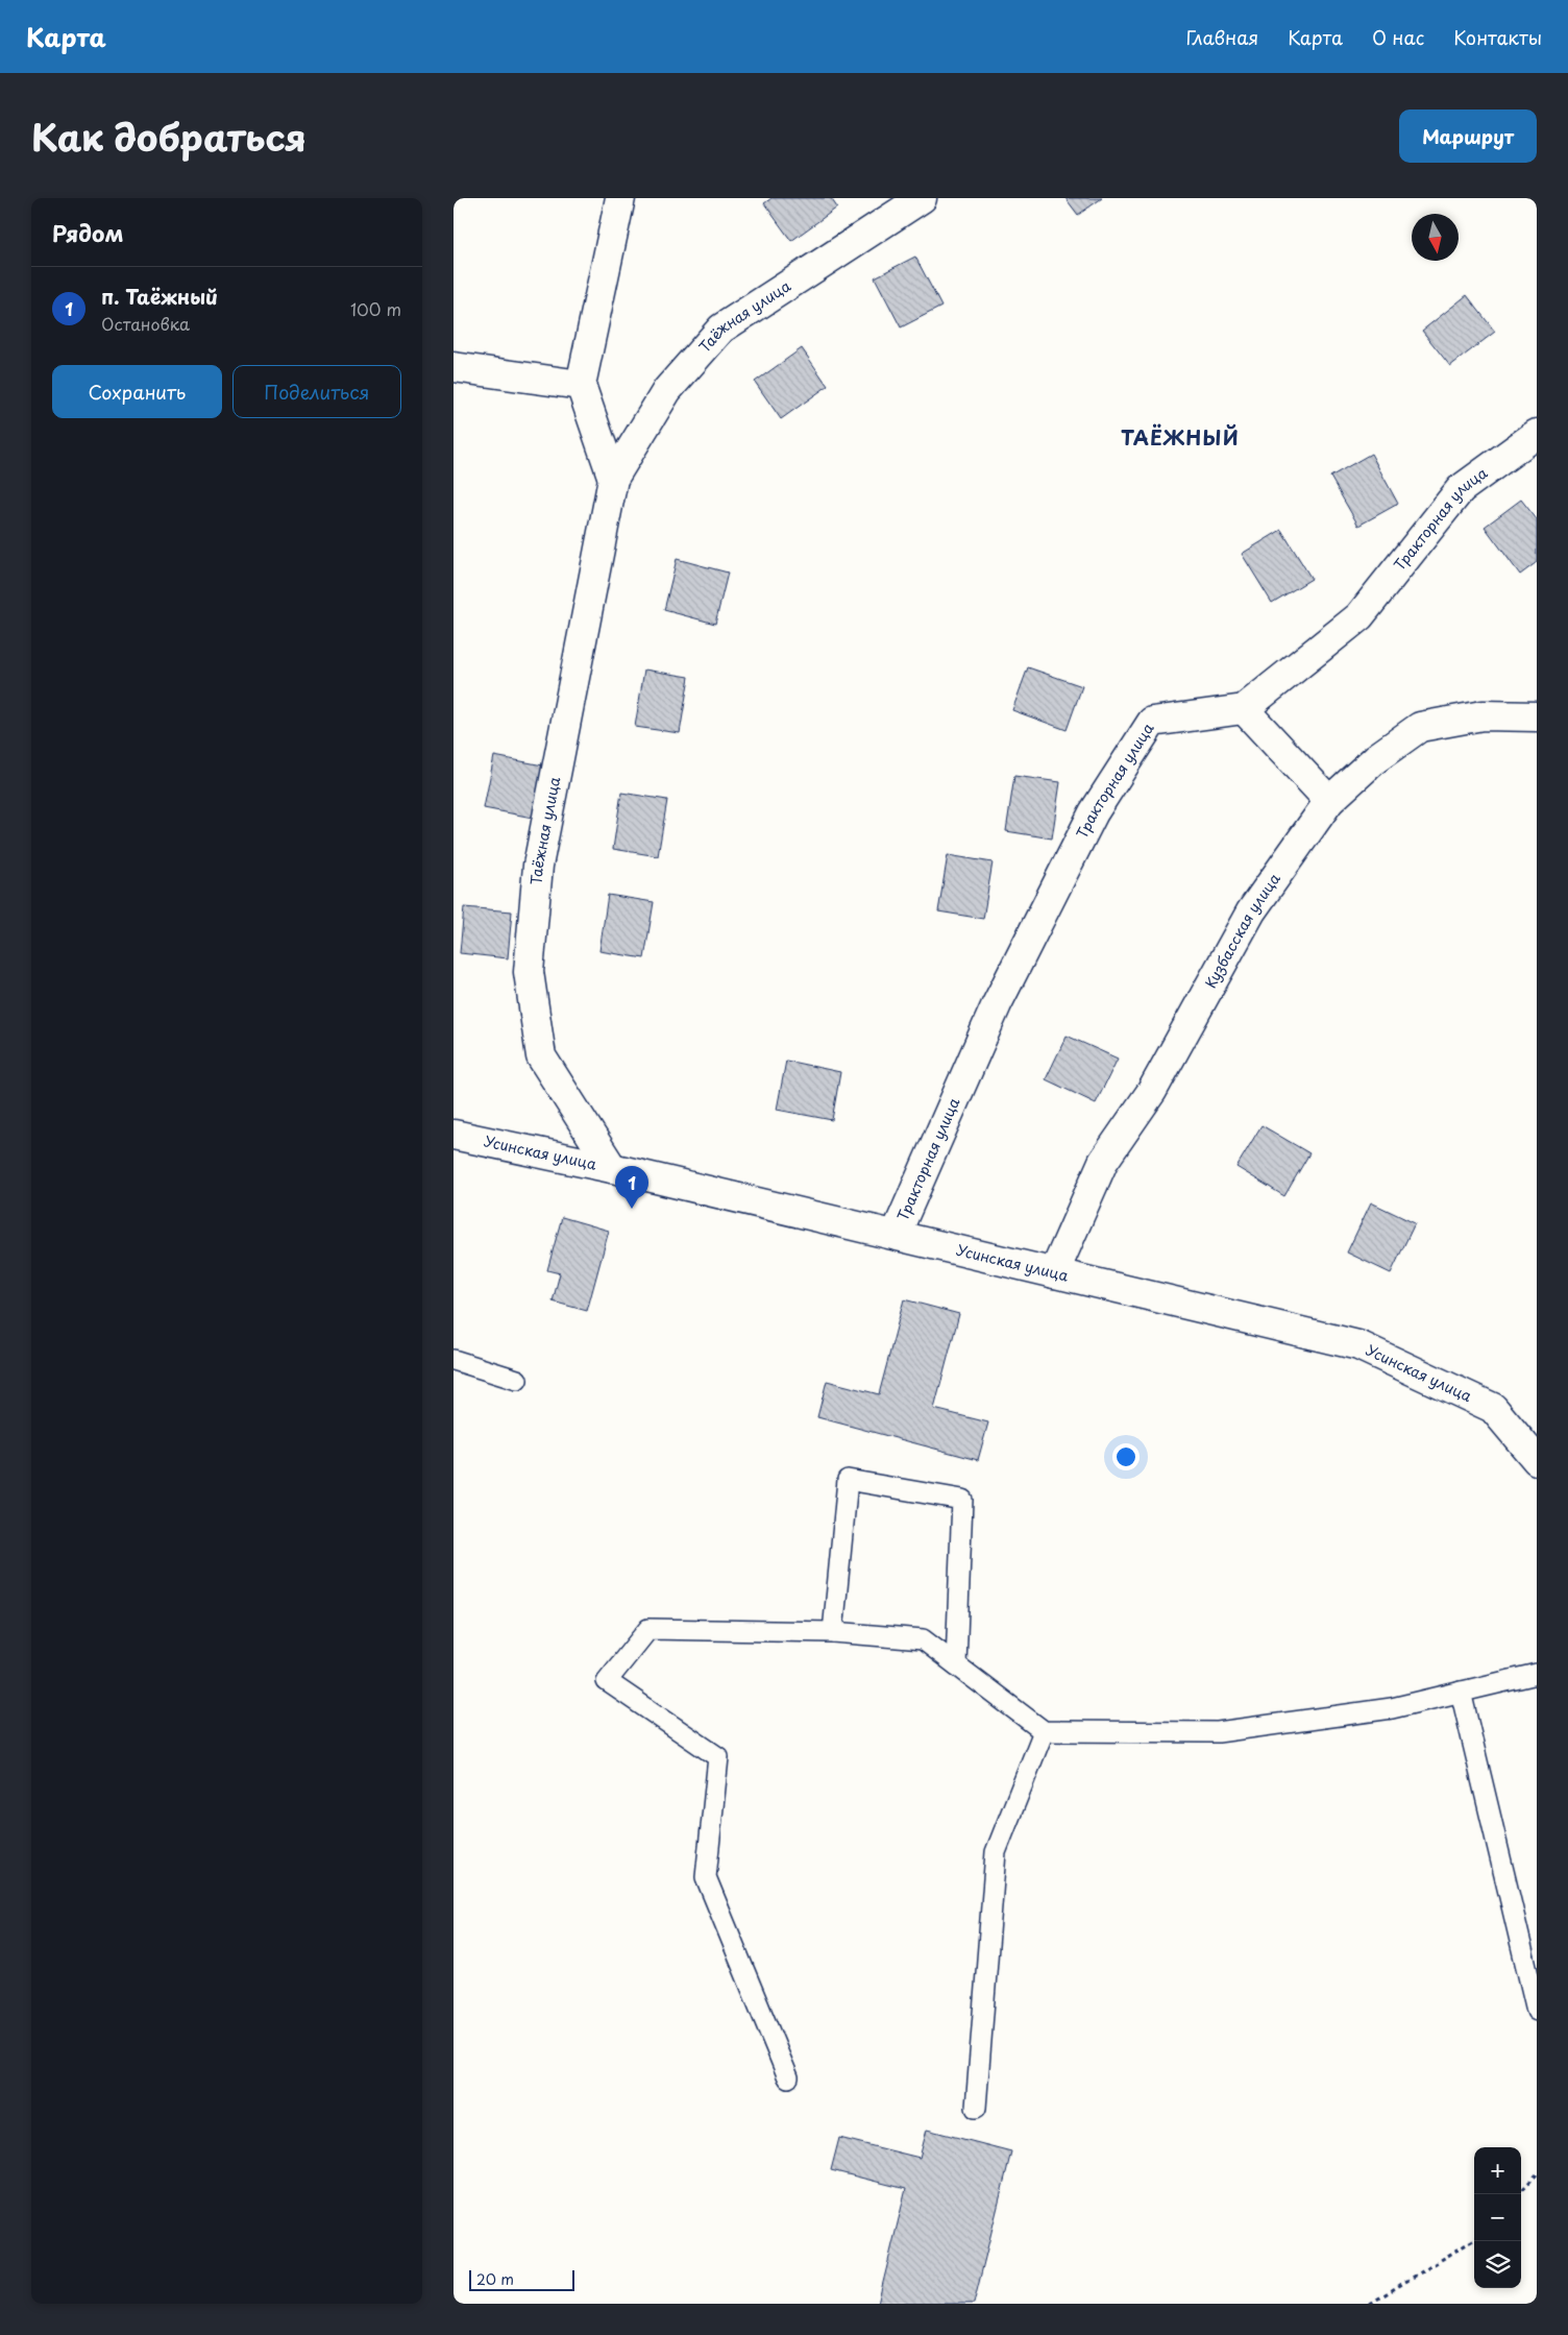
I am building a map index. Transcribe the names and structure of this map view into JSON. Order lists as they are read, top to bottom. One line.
{"streets":{"street":["Таёжная улица","Тракторная улица","Кузбасская улица","Усинская улица"]},"crossings":[["Таёжная улица","Усинская улица"],["Тракторная улица","Усинская улица"],["Кузбасская улица","Усинская улица"]],"districts":["ТАЁЖНЫЙ"],"scale_bar":"20 m","north":"bottom","page":{"header":"Карта","nav":["Главная","Карта","О нас","Контакты"],"title":"Как добраться","buttons":["Маршрут",["Сохранить","Поделиться"]],"heading":"Рядом","list":[{"mark":"1","name":"п. Таёжный","note":"Остановка","value":"100 m"}],"pins":"1","map_buttons":["+","−"],"scale":"20 m"}}
